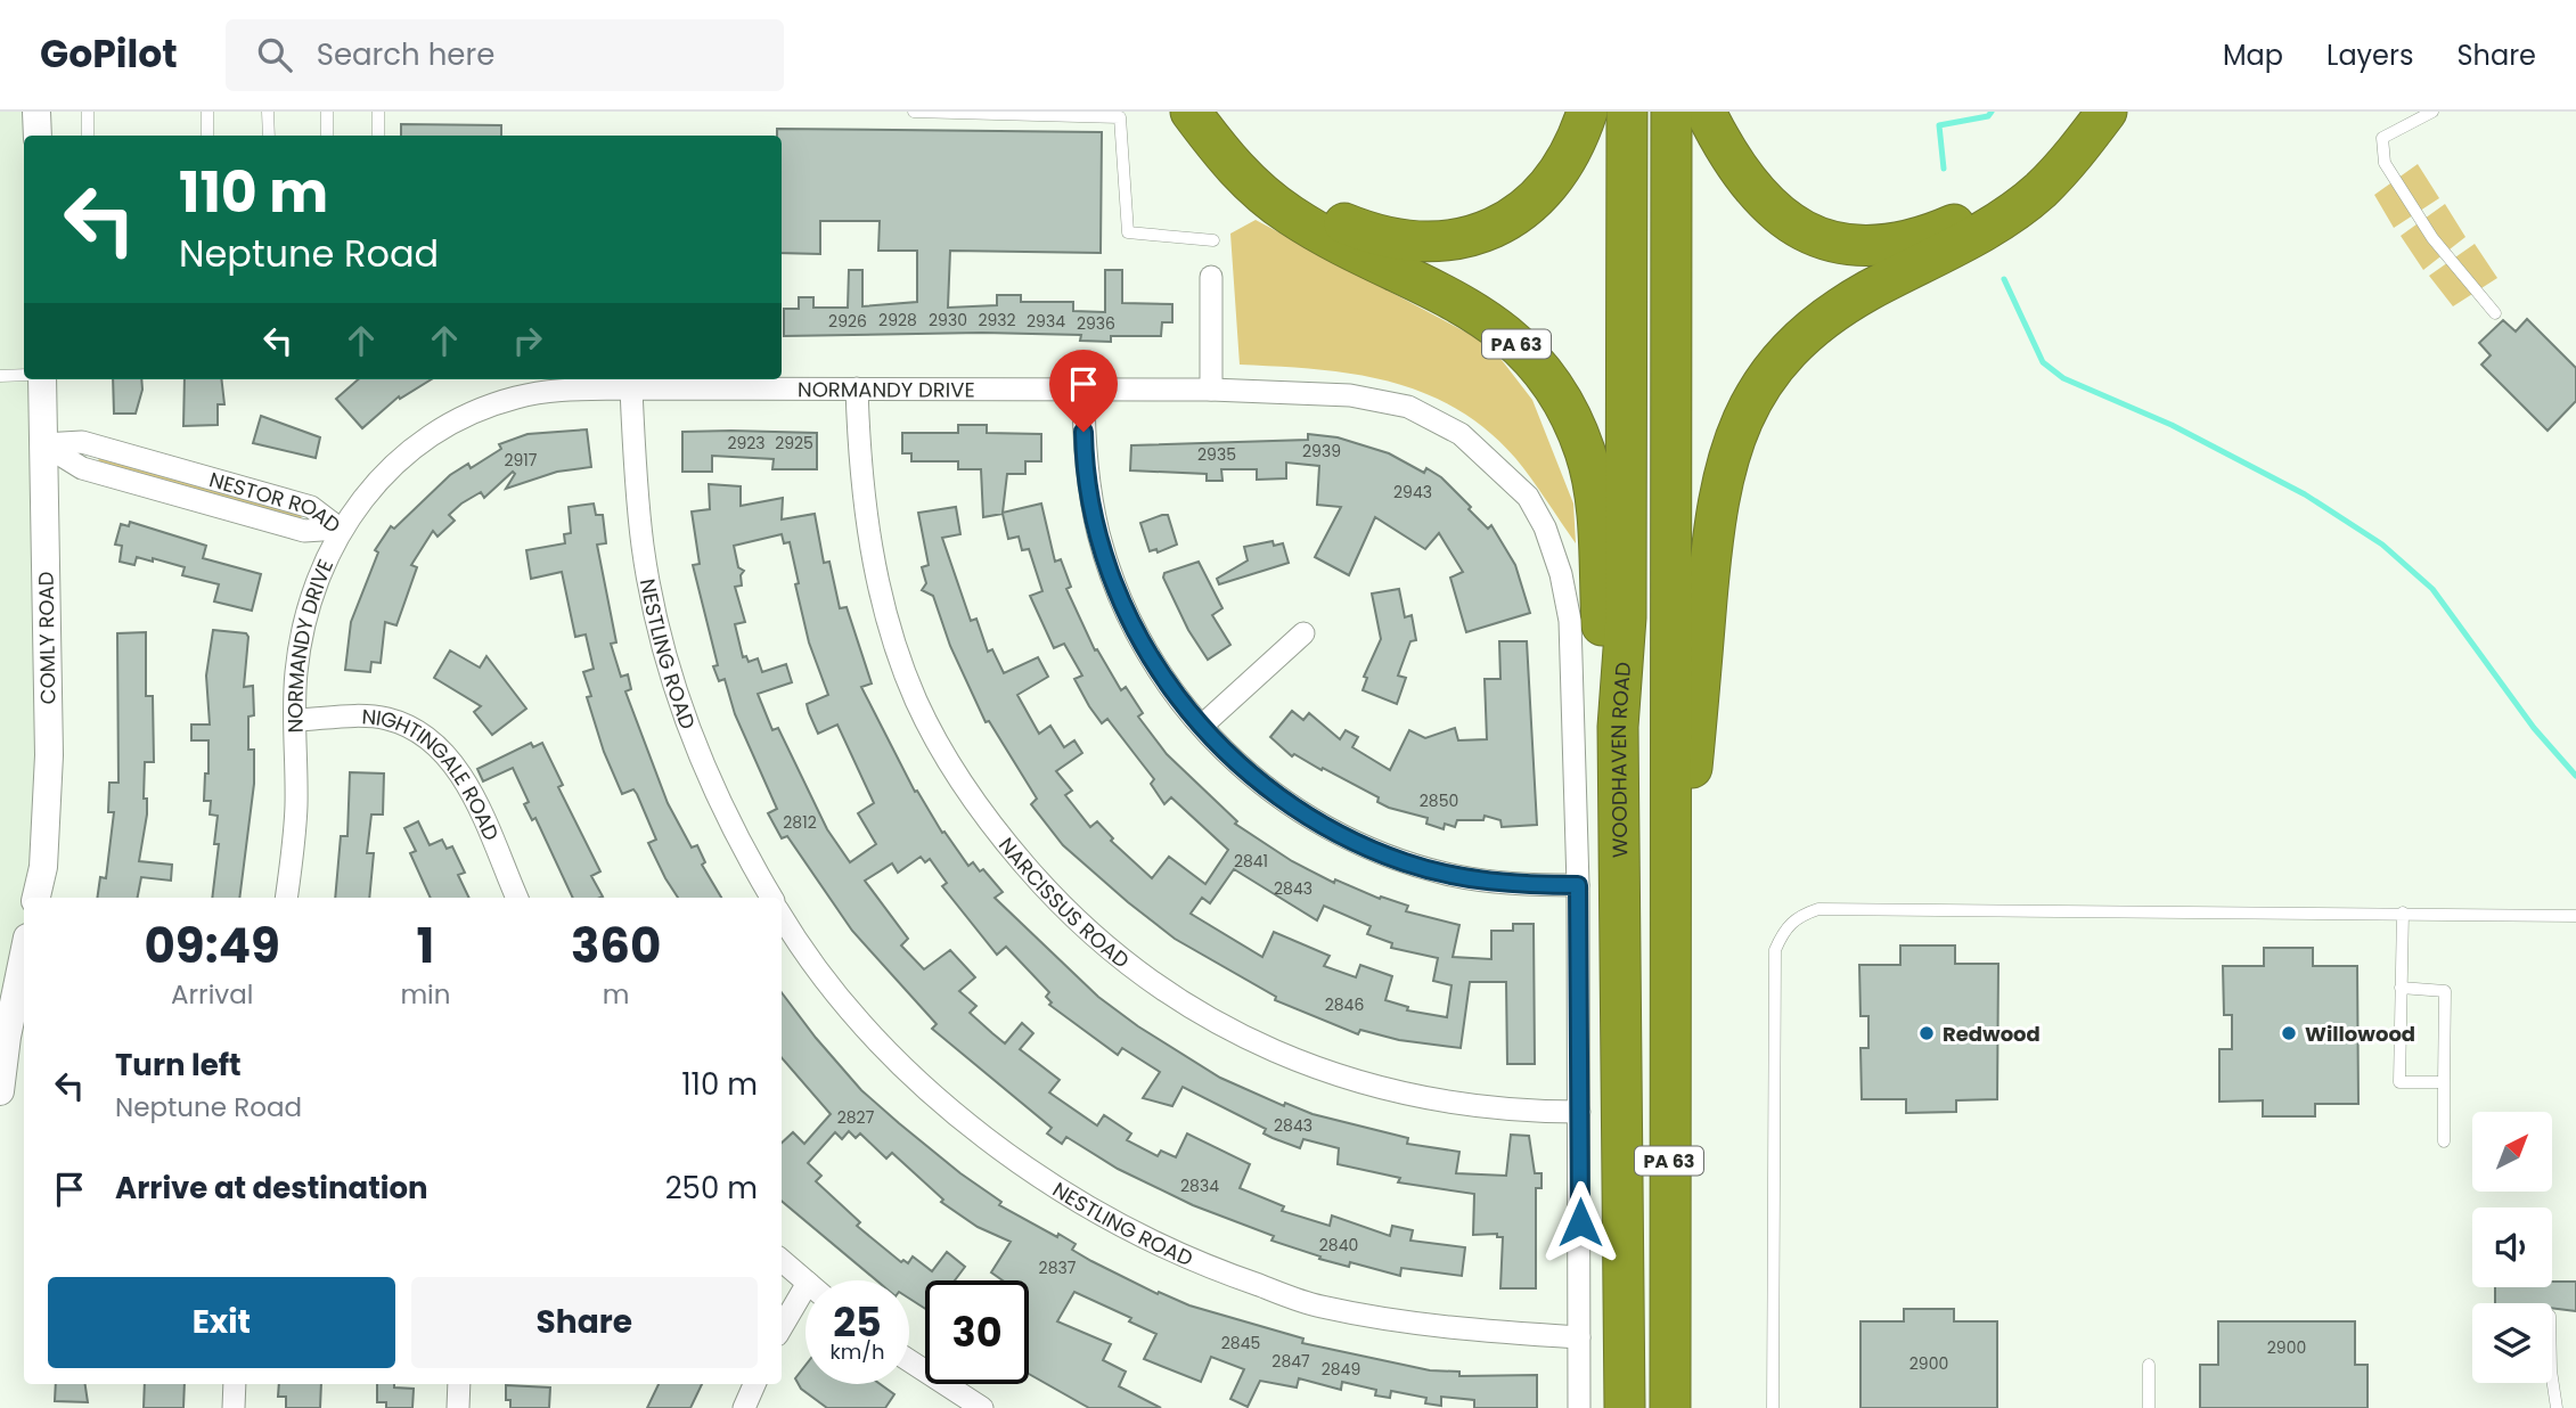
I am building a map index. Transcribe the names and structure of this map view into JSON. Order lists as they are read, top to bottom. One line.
{"streets":{"highway":["PA 63","WOODHAVEN ROAD"],"street":["NORMANDY DRIVE","NESTOR ROAD","COMLY ROAD","NESTLING ROAD","NIGHTINGALE ROAD","NARCISSUS ROAD"]},"crossings":[["PA 63","WOODHAVEN ROAD"],["NORMANDY DRIVE","NESTOR ROAD"],["NORMANDY DRIVE","NESTLING ROAD"],["NORMANDY DRIVE","NIGHTINGALE ROAD"],["NORMANDY DRIVE","NARCISSUS ROAD"],["NESTOR ROAD","COMLY ROAD"]],"places":["Redwood","Willowood"],"house_numbers":["2928","2930","2932","2926","2934","2936","2923","2925","2939","2935","2917","2943","2850","2812","2841","2843","2846","2827","2843","2834","2840","2837","2845","2900","2847","2900","2849"],"north":"top right","page":{"header":"GoPilot","search":"Search here","nav":["Map","Layers","Share"],"turn":["110 m","Neptune Road"],"eta":["09:49","Arrival","1","min","360","m"],"list":[{"name":"Turn left","note":"Neptune Road","value":"110 m"},{"name":"Arrive at destination","value":"250 m"}],"buttons":["Exit","Share"],"speed":"25 km/h","limit":"30"}}
